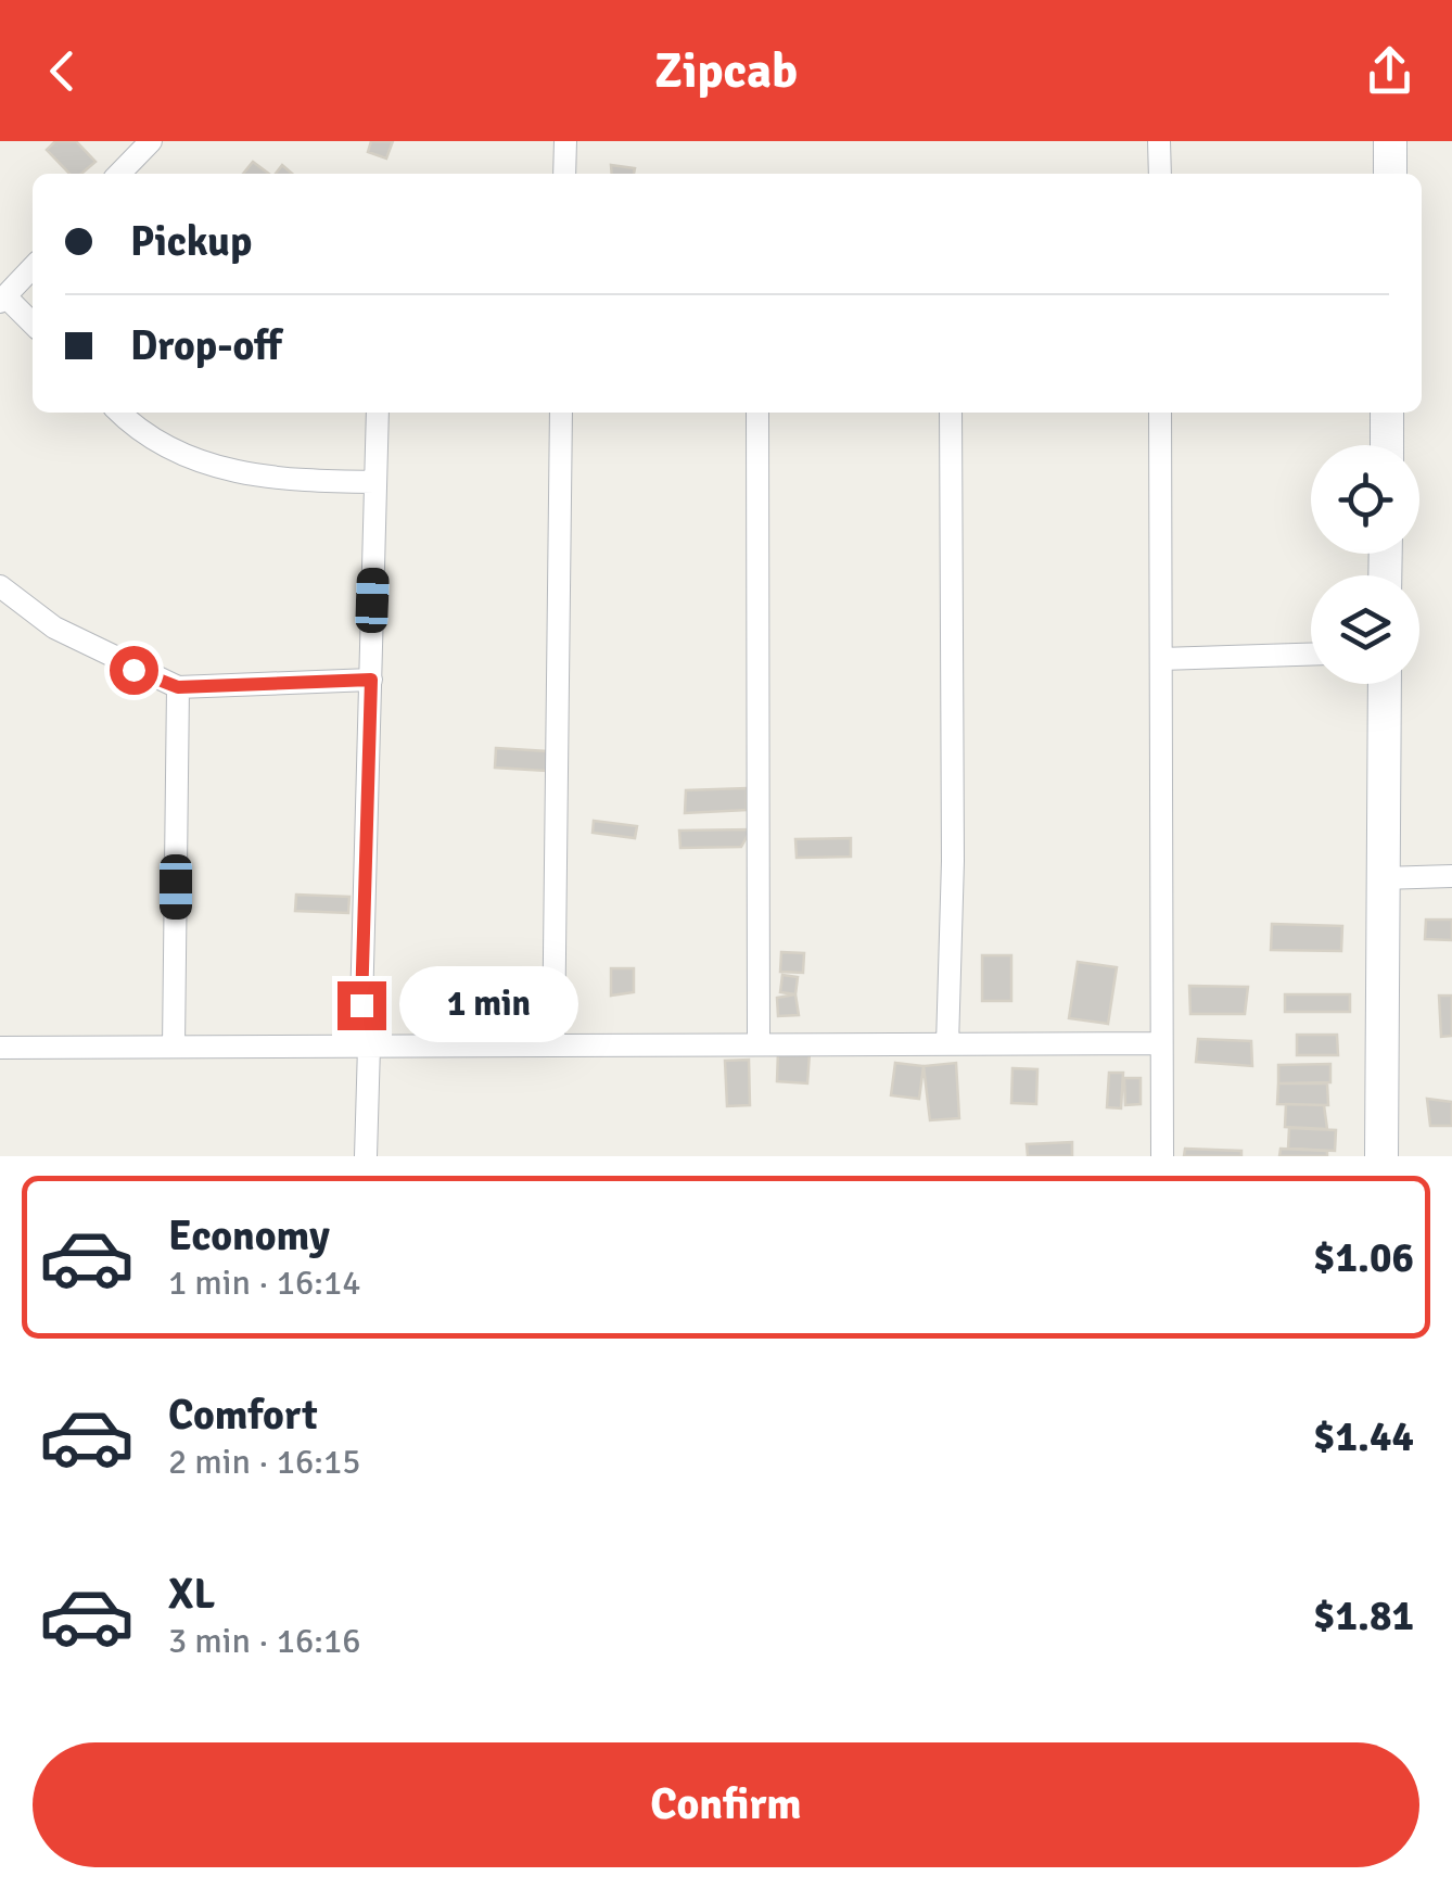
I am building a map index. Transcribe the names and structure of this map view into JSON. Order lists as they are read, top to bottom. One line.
{"page":{"header":"Zipcab","banner":["Pickup","Drop-off"],"bubble":"1 min","list":[{"name":"Economy","note":"1 min · 16:14","value":"$1.06"},{"name":"Comfort","note":"2 min · 16:15","value":"$1.44"},{"name":"XL","note":"3 min · 16:16","value":"$1.81"}],"buttons":"Confirm"}}
